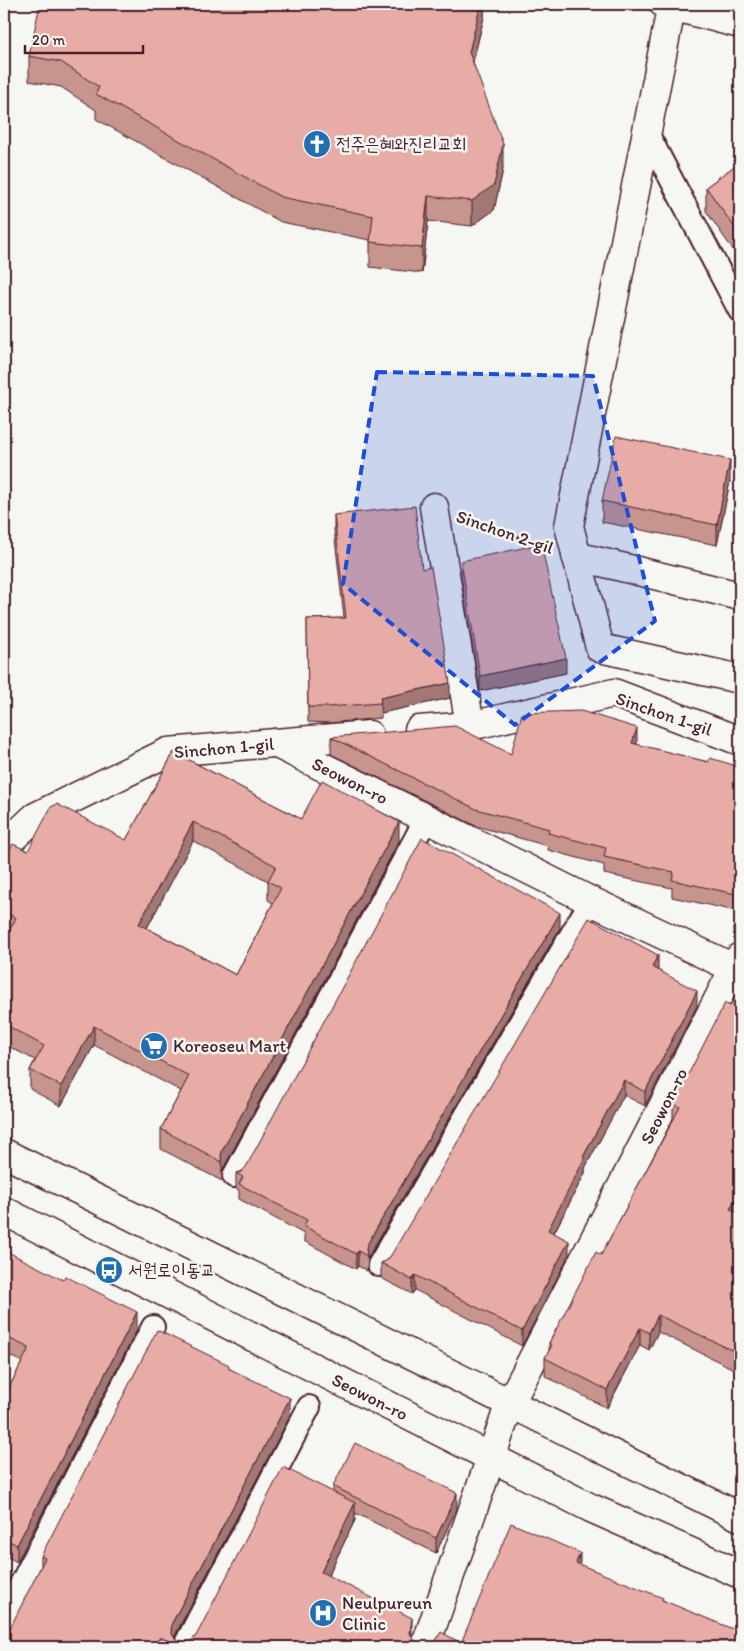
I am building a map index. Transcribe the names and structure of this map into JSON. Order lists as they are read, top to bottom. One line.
{"streets":{"street":["Sinchon 1-gil","Seowon-ro"],"path":["Sinchon 2-gil"]},"crossings":[["Sinchon 1-gil","Seowon-ro"]],"places":{"church":["전주은혜와진리교회"],"supermarket":["Koreoseu Mart"],"bus stop":["서원로이동교"],"hospital":["Neulpureun Clinic"]},"scale_bar":"20 m"}
